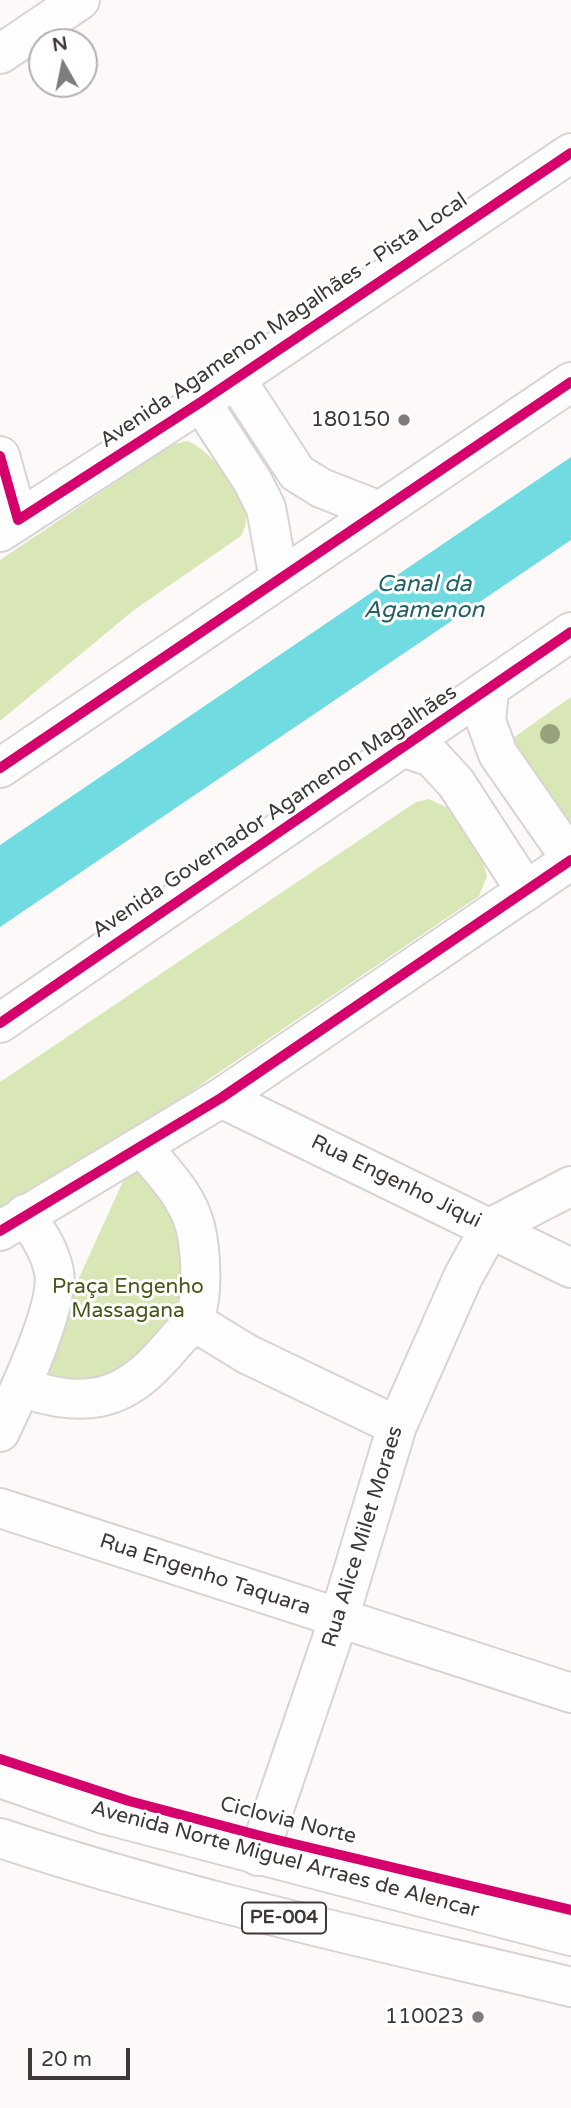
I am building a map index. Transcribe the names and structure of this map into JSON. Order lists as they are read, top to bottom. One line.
{"streets":{"main road":["Avenida Agamenon Magalhães - Pista Local","Avenida Governador Agamenon Magalhães","Rua Engenho Jiqui","Rua Alice Milet Moraes","Rua Engenho Taquara","Avenida Norte Miguel Arraes de Alencar","PE-004"],"cycle path":["Ciclovia Norte"]},"crossings":[["Rua Engenho Jiqui","Rua Alice Milet Moraes"],["Rua Alice Milet Moraes","Rua Engenho Taquara"],["Rua Alice Milet Moraes","Avenida Norte Miguel Arraes de Alencar"]],"water":["Canal da Agamenon"],"parks":["Praça Engenho Massagana"],"places":["180150","110023"],"scale_bar":"20 m","north":"top"}
